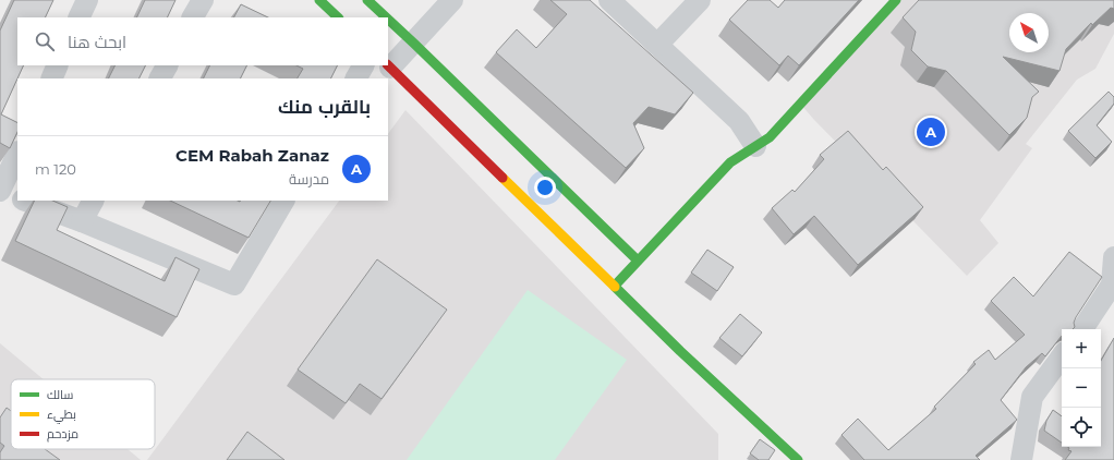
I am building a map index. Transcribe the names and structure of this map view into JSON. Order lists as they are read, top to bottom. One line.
{"legend":["سالك","بطيء","مزدحم"],"north":"top left","page":{"search":"ابحث هنا","heading":"بالقرب منك","pins":"A","list":[{"mark":"A","name":"CEM Rabah Zanaz","note":"مدرسة","value":"120 m"}],"map_buttons":["+","−"]}}
